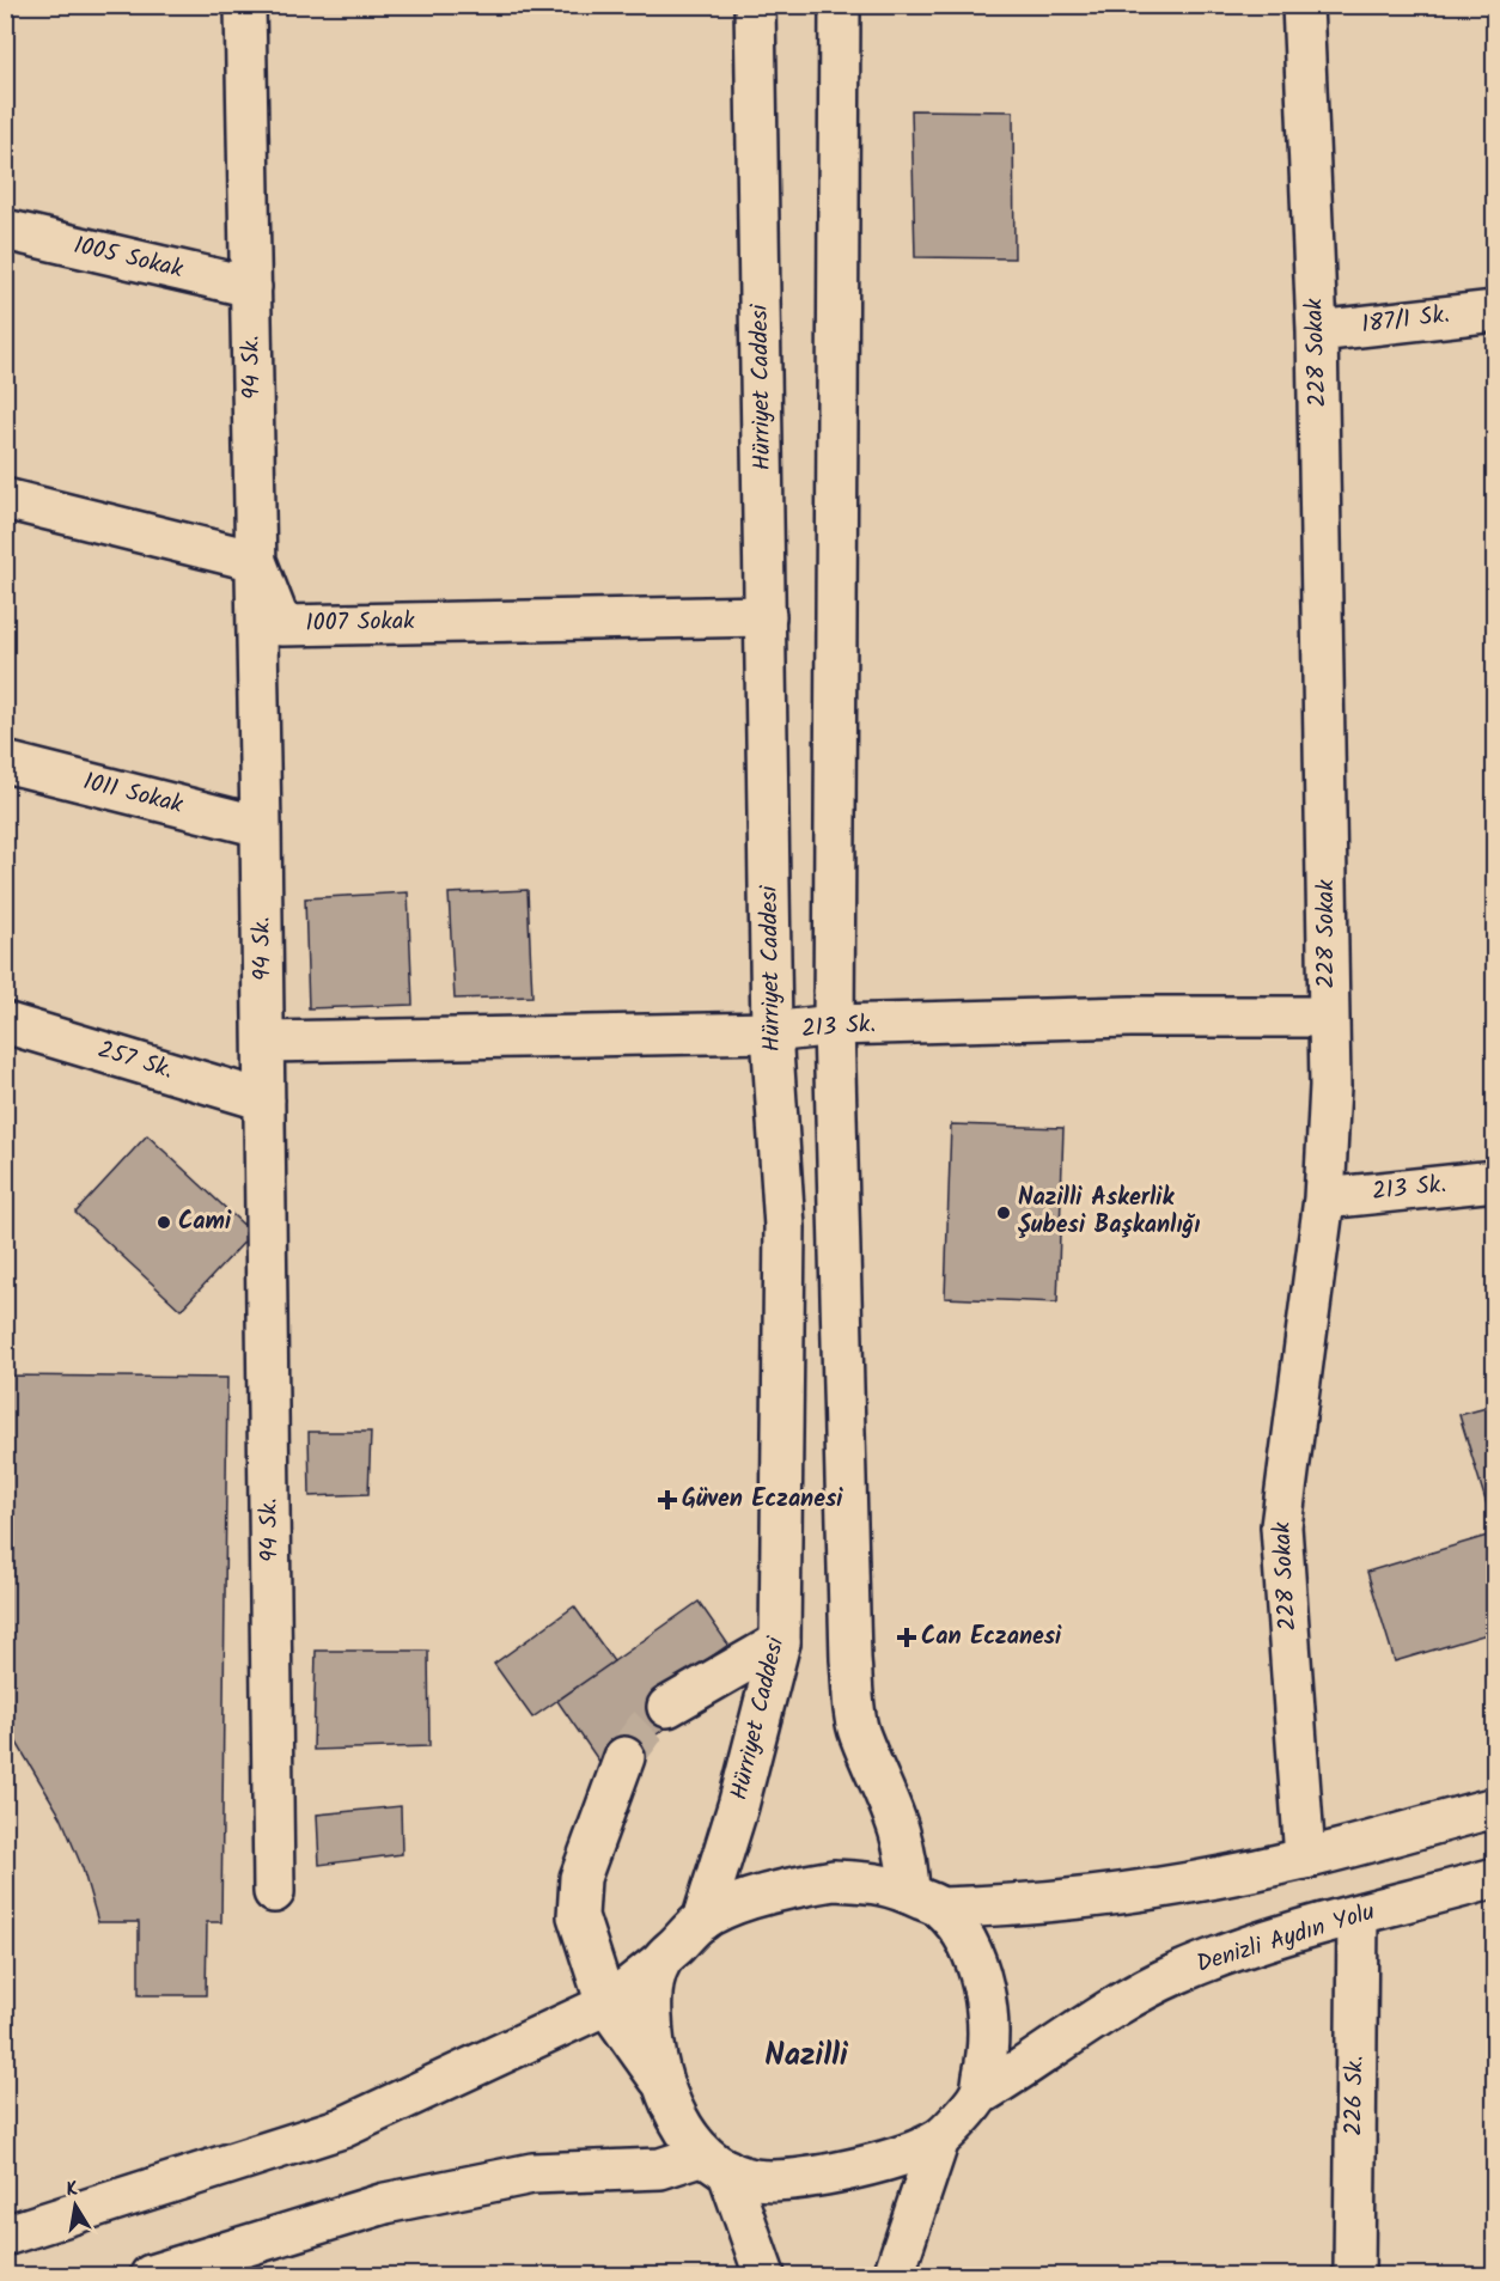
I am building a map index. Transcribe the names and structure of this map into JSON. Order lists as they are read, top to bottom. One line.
{"streets":{"main road":["1005 Sokak","187/1 Sk.","228 Sokak","94 Sk.","Hürriyet Caddesi","1007 Sokak","1011 Sokak","213 Sk.","257 Sk.","Denizli Aydın Yolu","226 Sk."]},"crossings":[["1005 Sokak","94 Sk."],["187/1 Sk.","228 Sokak"],["228 Sokak","213 Sk."],["94 Sk.","1007 Sokak"],["94 Sk.","1011 Sokak"],["94 Sk.","213 Sk."],["94 Sk.","257 Sk."],["Hürriyet Caddesi","1007 Sokak"],["Hürriyet Caddesi","213 Sk."],["Denizli Aydın Yolu","226 Sk."]],"districts":["Nazilli"],"places":{"other":["Nazilli Askerlik Şubesi Başkanlığı","Cami"],"health":["Güven Eczanesi","Can Eczanesi"]},"north":"top"}
